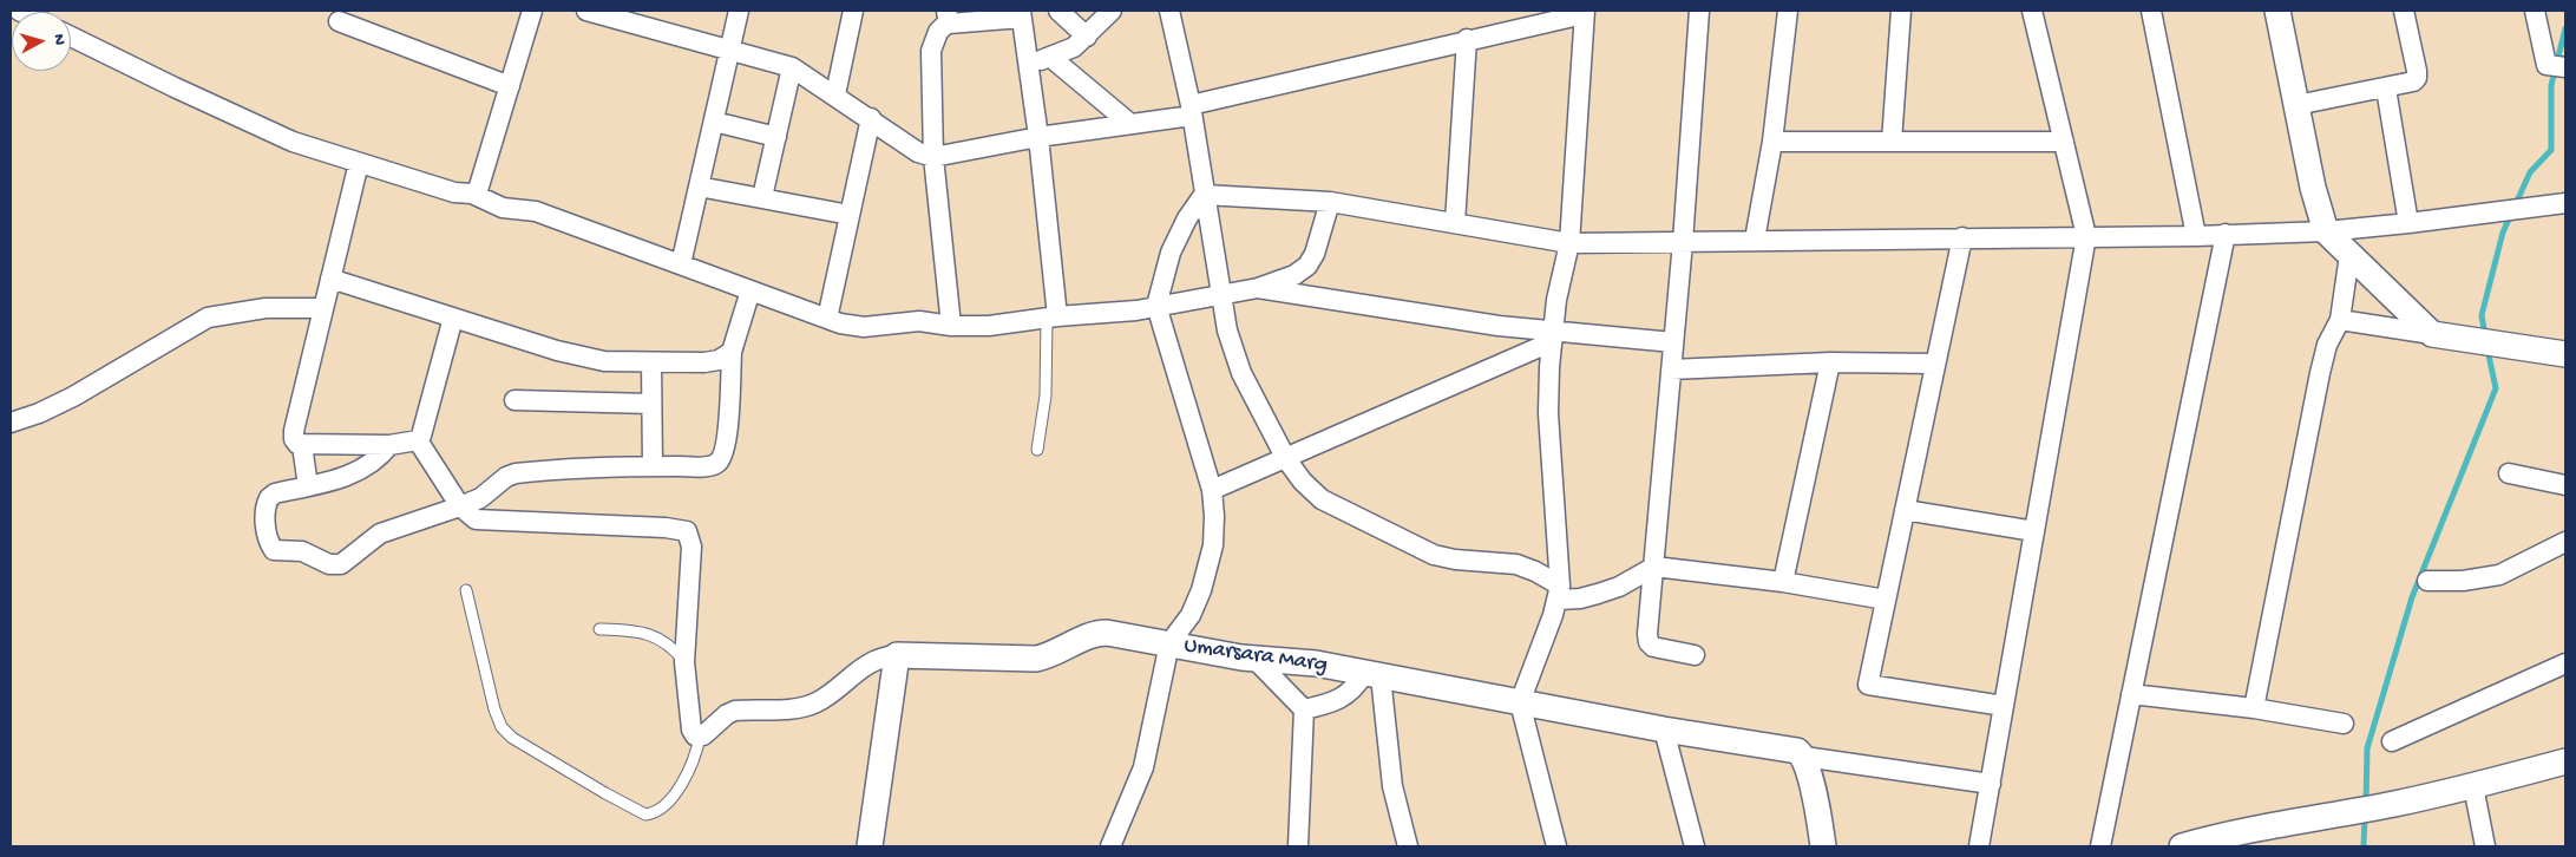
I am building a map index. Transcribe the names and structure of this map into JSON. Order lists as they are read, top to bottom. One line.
{"streets":{"street":["Umarsara Marg"]},"north":"right"}
